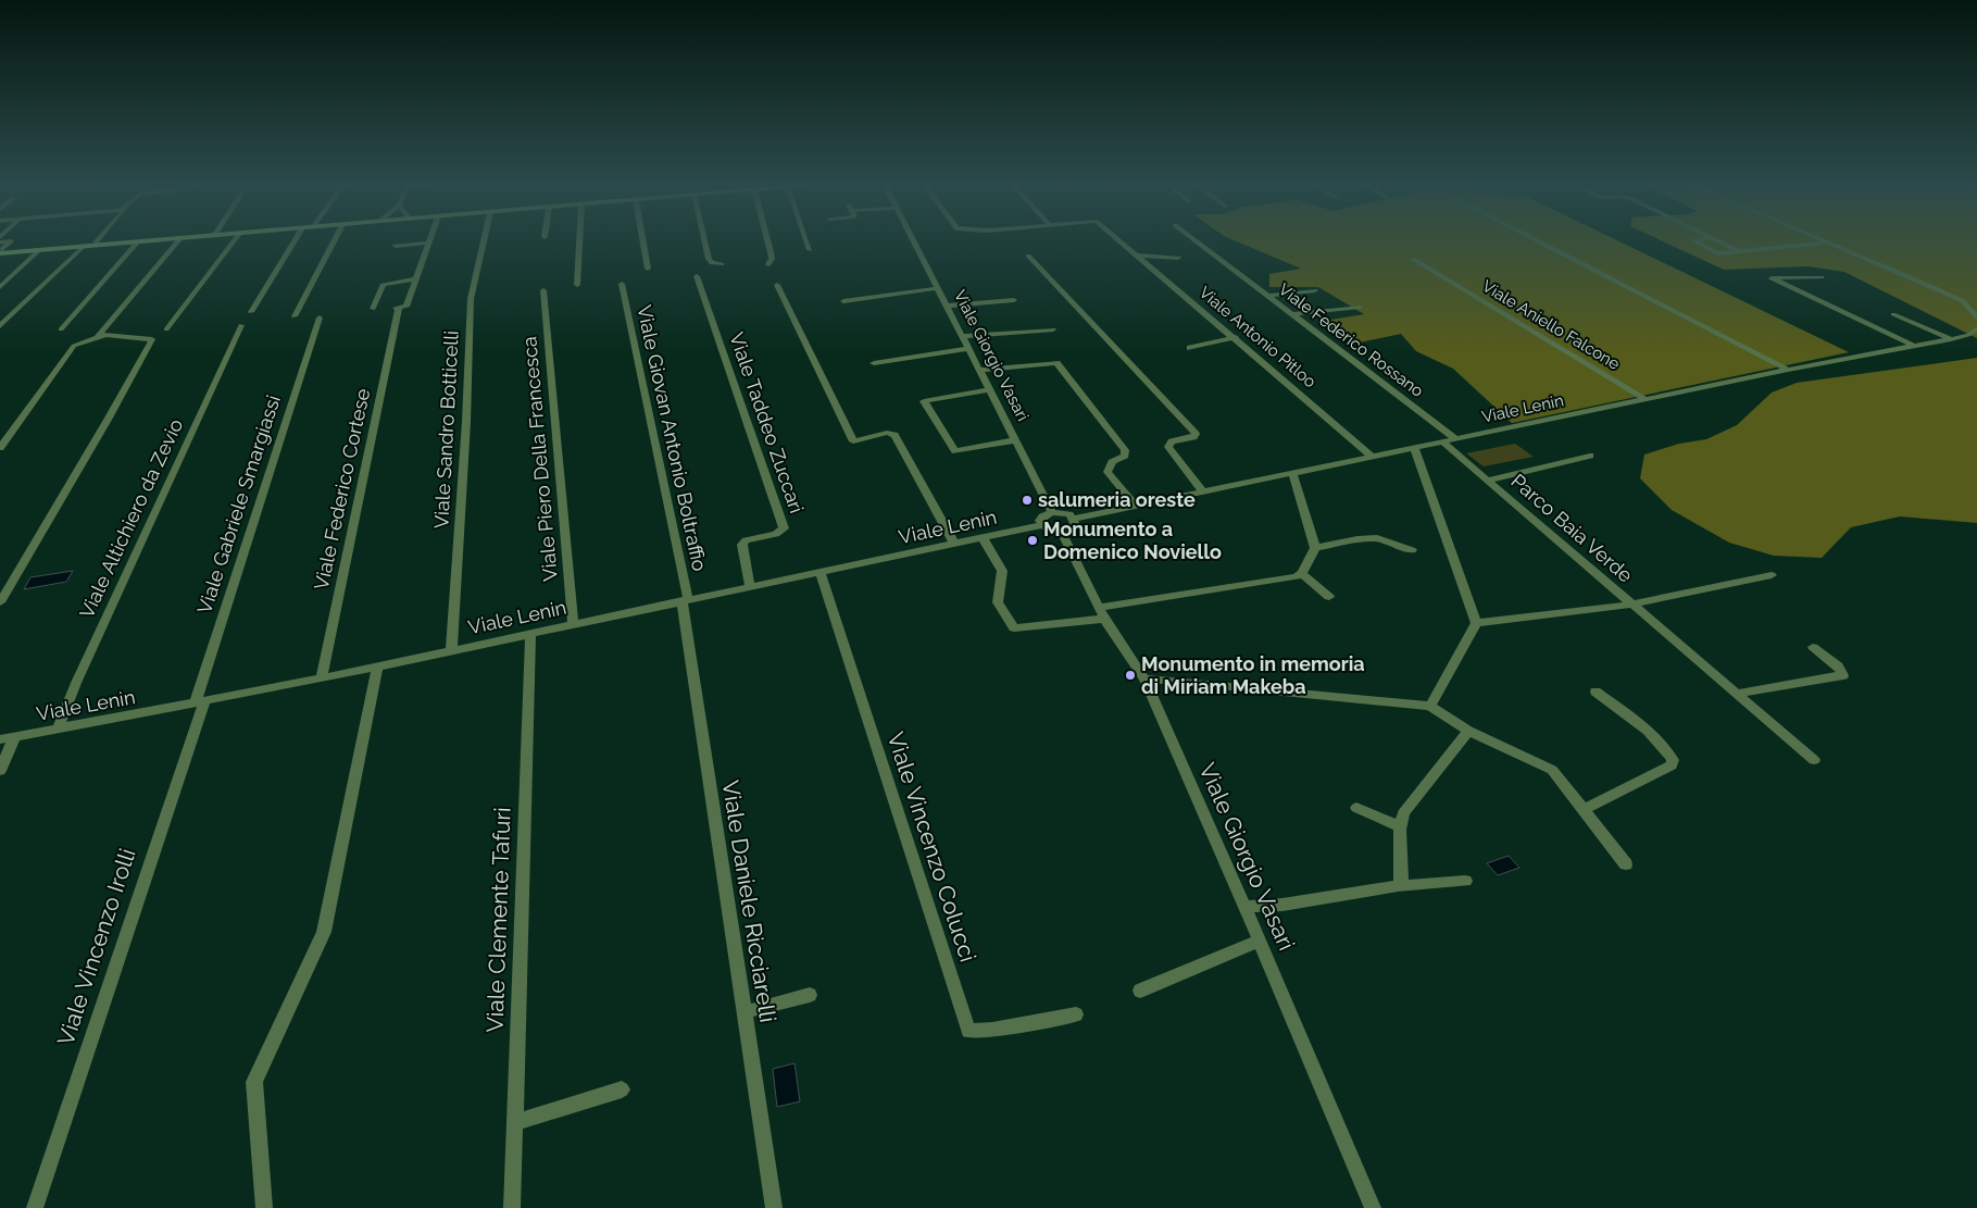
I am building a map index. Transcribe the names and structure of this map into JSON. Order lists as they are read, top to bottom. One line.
{"streets":{"street":["Viale Aniello Falcone","Viale Antonio Pitloo","Viale Federico Rossano","Viale Giorgio Vasari","Viale Lenin","Viale Taddeo Zuccari","Viale Sandro Botticelli","Viale Giovan Antonio Boltraffio","Viale Piero Della Francesca","Viale Federico Cortese","Viale Gabriele Smargiassi","Viale Altichiero da Zevio","Parco Baia Verde","Viale Vincenzo Colucci","Viale Daniele Ricciarelli","Viale Clemente Tafuri","Viale Vincenzo Irolli"]},"crossings":[["Viale Aniello Falcone","Viale Lenin"],["Viale Antonio Pitloo","Viale Lenin"],["Viale Federico Rossano","Viale Lenin"],["Viale Lenin","Viale Taddeo Zuccari"],["Viale Lenin","Viale Sandro Botticelli"],["Viale Lenin","Viale Giovan Antonio Boltraffio"],["Viale Lenin","Viale Piero Della Francesca"],["Viale Lenin","Viale Federico Cortese"],["Viale Lenin","Viale Gabriele Smargiassi"],["Viale Lenin","Viale Altichiero da Zevio"],["Viale Lenin","Parco Baia Verde"],["Viale Lenin","Viale Vincenzo Colucci"],["Viale Lenin","Viale Daniele Ricciarelli"],["Viale Lenin","Viale Clemente Tafuri"],["Viale Lenin","Viale Vincenzo Irolli"],["Viale Giovan Antonio Boltraffio","Viale Daniele Ricciarelli"],["Viale Gabriele Smargiassi","Viale Vincenzo Irolli"]],"places":["salumeria oreste","Monumento a Domenico Noviello","Monumento in memoria di Miriam Makeba"]}
